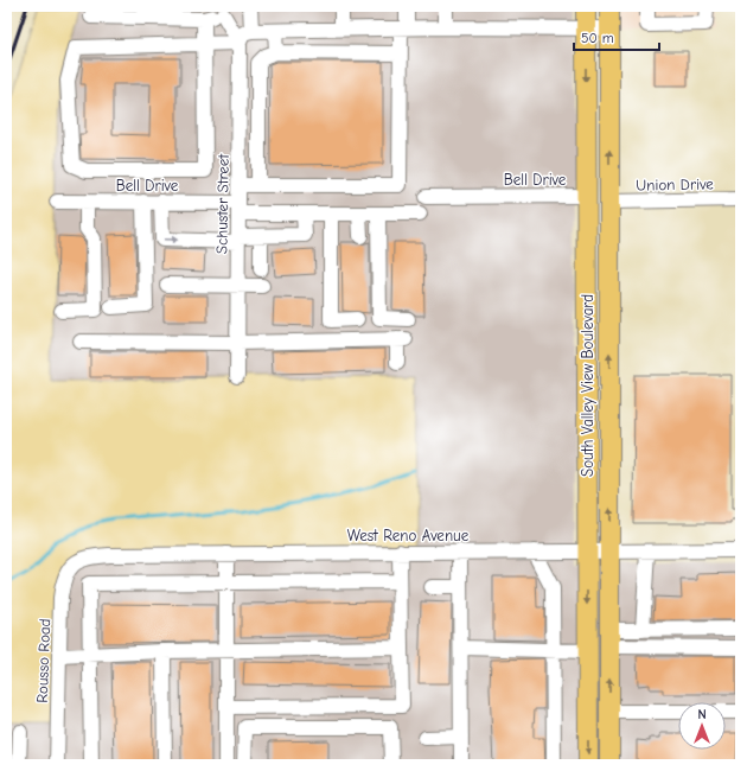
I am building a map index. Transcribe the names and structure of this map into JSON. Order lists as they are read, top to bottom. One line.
{"streets":{"main road":["South Valley View Boulevard"],"street":["Bell Drive","Union Drive","Schuster Street","West Reno Avenue","Rousso Road"]},"crossings":[["Bell Drive","Schuster Street"],["Bell Drive","South Valley View Boulevard"],["Union Drive","South Valley View Boulevard"],["South Valley View Boulevard","West Reno Avenue"],["West Reno Avenue","Rousso Road"]],"scale_bar":"50 m","north":"top"}
